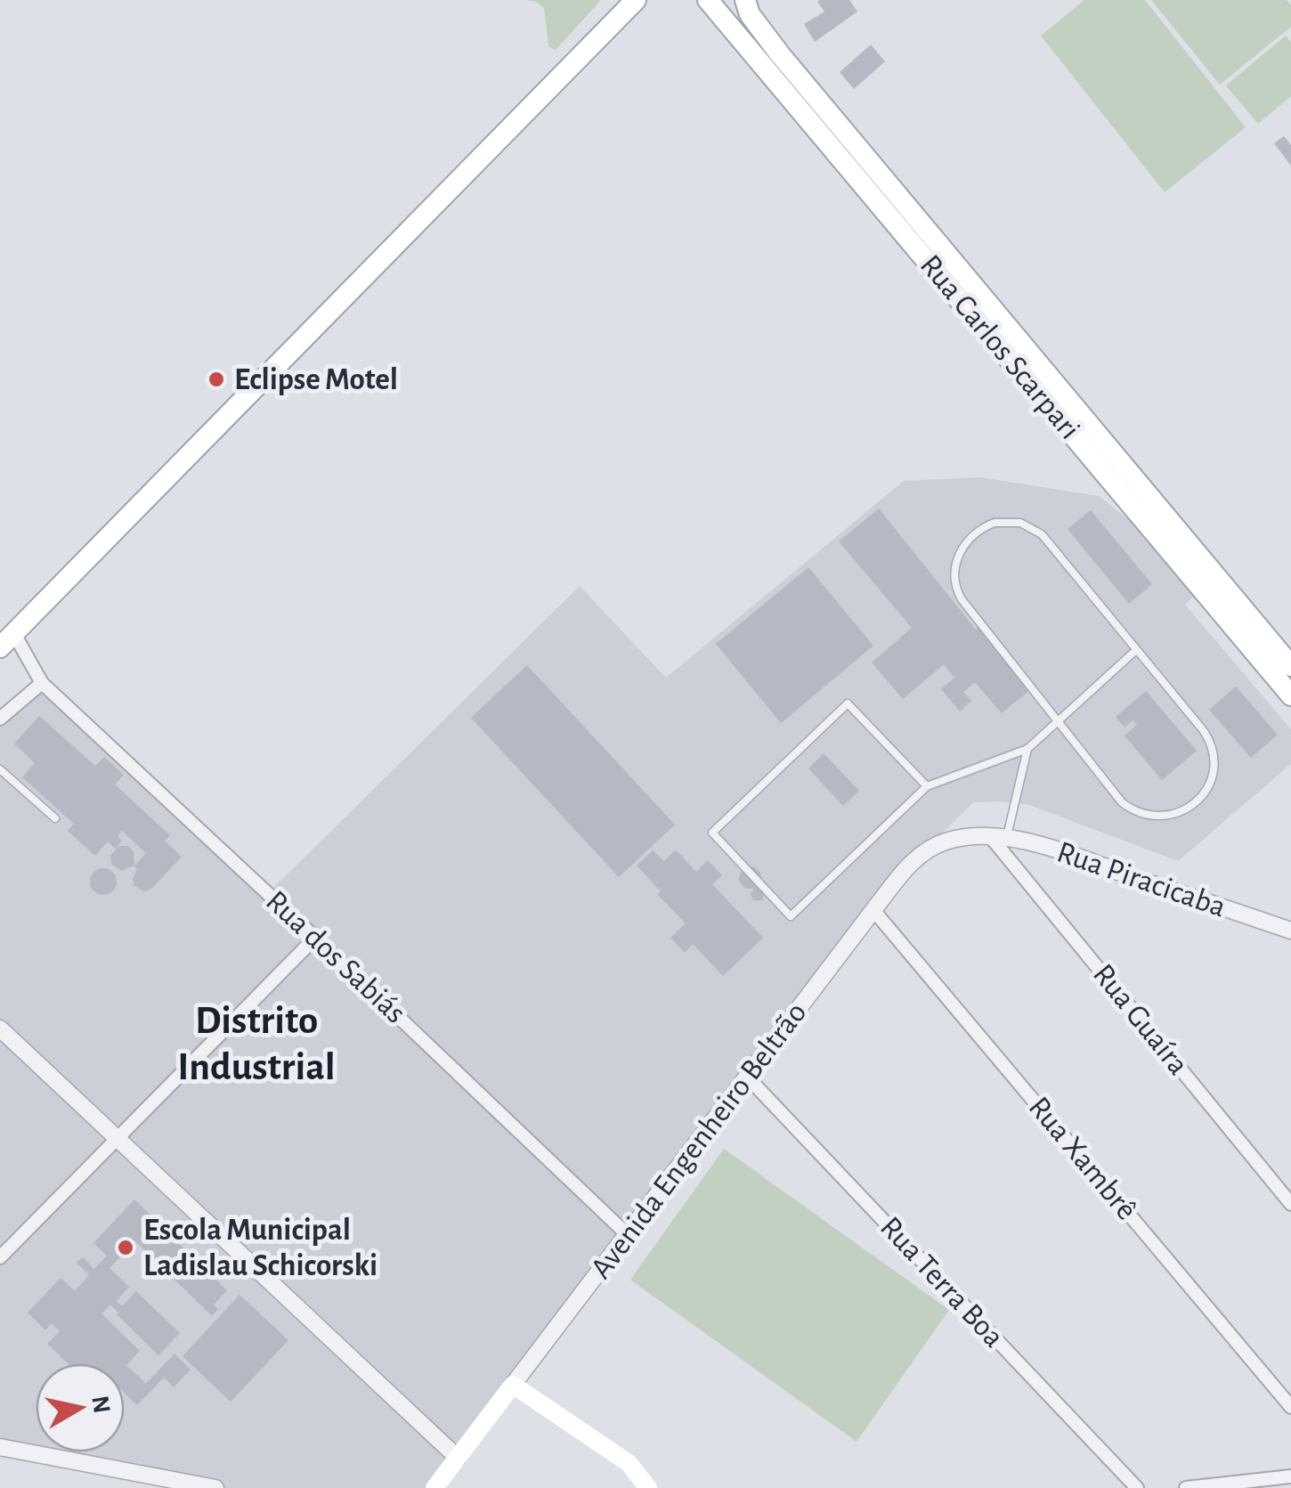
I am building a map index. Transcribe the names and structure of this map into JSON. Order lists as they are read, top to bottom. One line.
{"streets":{"main road":["Rua Carlos Scarpari","Avenida Engenheiro Beltrão"],"street":["Rua Piracicaba","Rua dos Sabiás","Rua Guaíra","Rua Xambrê","Rua Terra Boa"]},"crossings":[["Rua Piracicaba","Rua Guaíra"],["Rua Piracicaba","Avenida Engenheiro Beltrão"],["Rua dos Sabiás","Avenida Engenheiro Beltrão"],["Rua Guaíra","Avenida Engenheiro Beltrão"],["Avenida Engenheiro Beltrão","Rua Xambrê"],["Avenida Engenheiro Beltrão","Rua Terra Boa"]],"districts":["Distrito Industrial"],"places":["Eclipse Motel","Escola Municipal Ladislau Schicorski"],"north":"right"}
